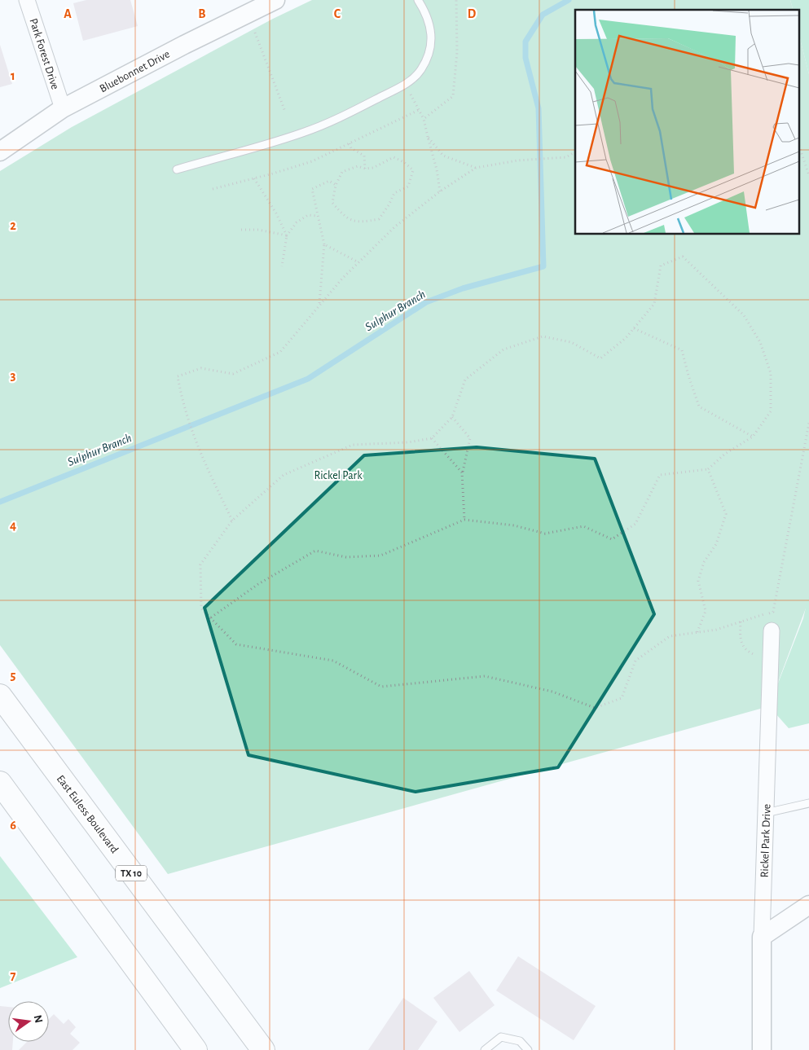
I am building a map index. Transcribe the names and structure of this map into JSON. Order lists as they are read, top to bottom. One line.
{"streets":{"main road":["East Euless Boulevard","TX 10"],"street":["Park Forest Drive","Bluebonnet Drive","Rickel Park Drive"]},"crossings":[["Park Forest Drive","Bluebonnet Drive"]],"water":["Sulphur Branch"],"parks":["Rickel Park"],"north":"right","grid":{"columns":["A","B","C","D"],"rows":["1","2","3","4","5","6","7"]}}
